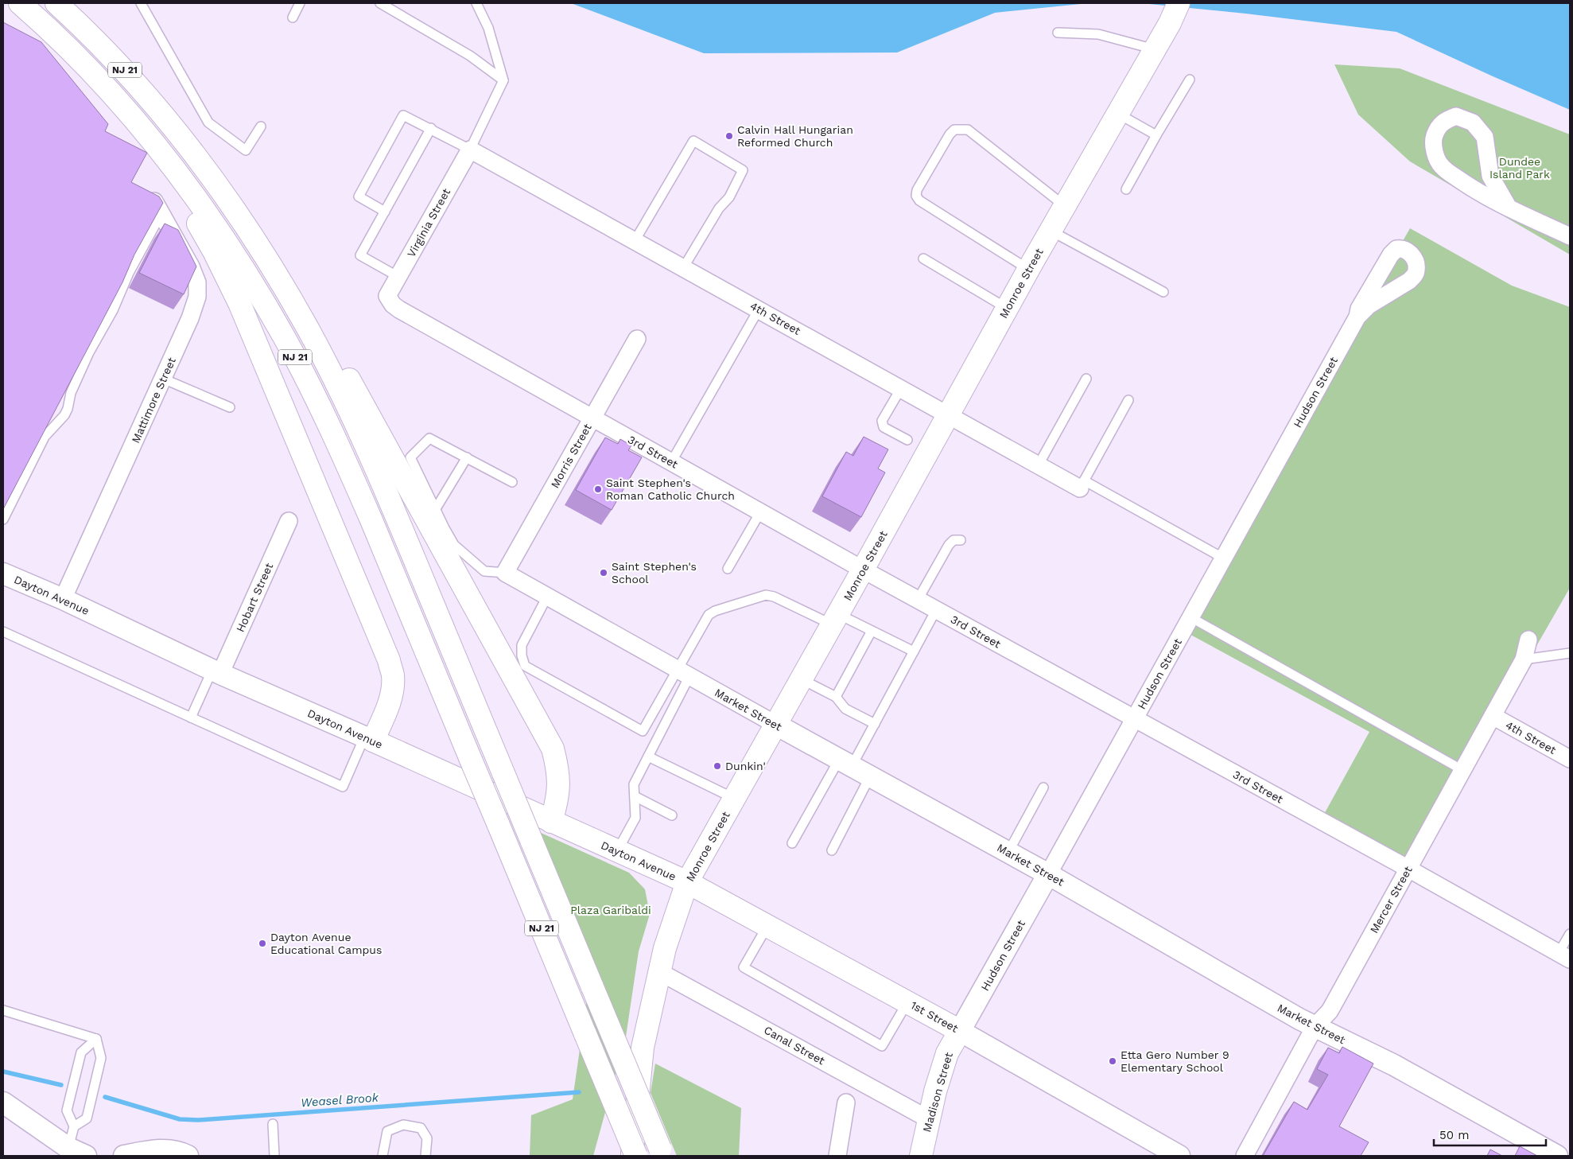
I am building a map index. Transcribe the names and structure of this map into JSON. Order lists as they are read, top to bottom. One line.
{"streets":{"main road":["NJ 21","Monroe Street","Dayton Avenue","1st Street","Madison Street"],"street":["Virginia Street","4th Street","Hudson Street","Mattimore Street","3rd Street","Morris Street","Hobart Street","Market Street","Mercer Street","Canal Street"]},"crossings":[["Virginia Street","4th Street"],["Virginia Street","3rd Street"],["Monroe Street","4th Street"],["Monroe Street","3rd Street"],["Monroe Street","Dayton Avenue"],["Monroe Street","Market Street"],["Monroe Street","1st Street"],["Monroe Street","Canal Street"],["4th Street","Mercer Street"],["Hudson Street","3rd Street"],["Hudson Street","Market Street"],["Hudson Street","1st Street"],["Hudson Street","Madison Street"],["Mattimore Street","Dayton Avenue"],["3rd Street","Morris Street"],["3rd Street","Mercer Street"],["Morris Street","Market Street"],["Dayton Avenue","Hobart Street"],["Dayton Avenue","1st Street"],["Market Street","Mercer Street"],["1st Street","Madison Street"],["Canal Street","Madison Street"]],"water":["Weasel Brook"],"parks":["Dundee Island Park","Plaza Garibaldi"],"places":["Calvin Hall Hungarian Reformed Church","Saint Stephen's Roman Catholic Church","Saint Stephen's School","Dunkin'","Dayton Avenue Educational Campus","Etta Gero Number 9 Elementary School"],"scale_bar":"50 m"}
